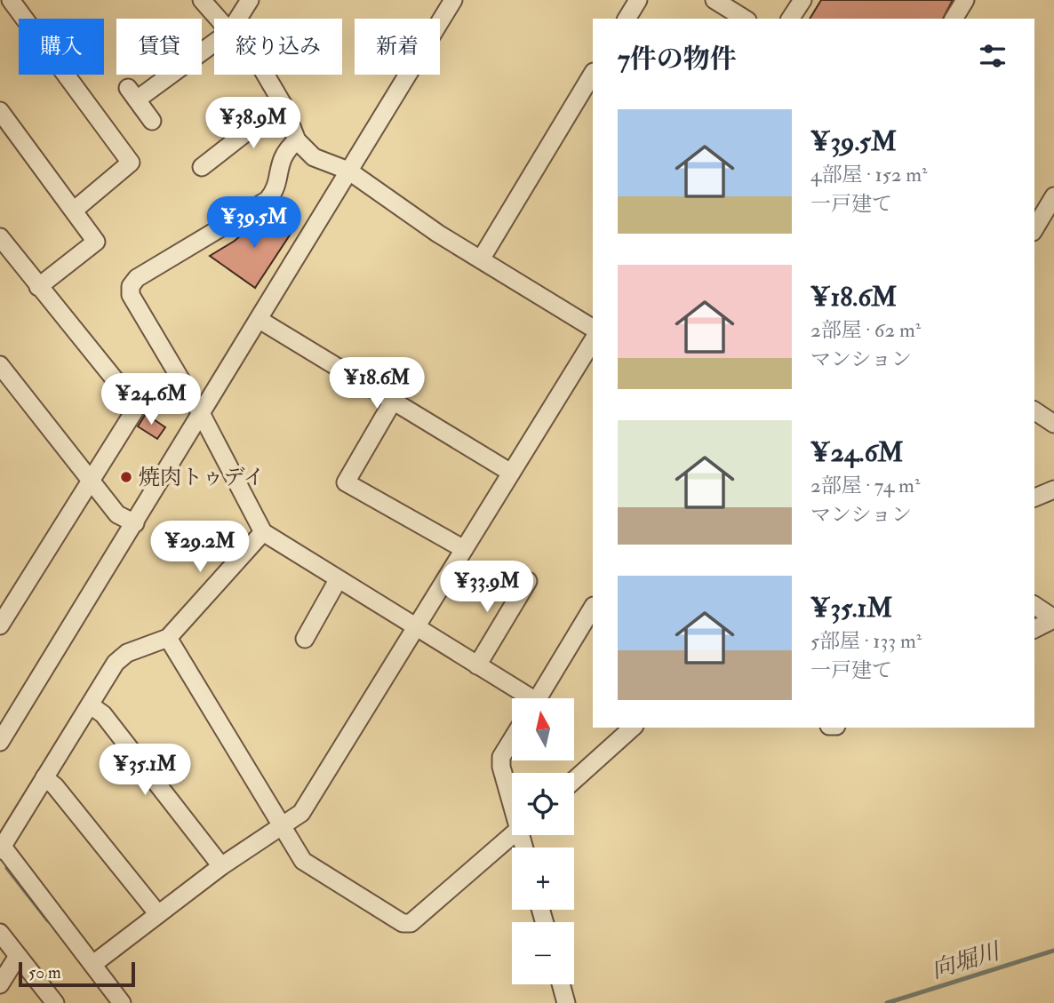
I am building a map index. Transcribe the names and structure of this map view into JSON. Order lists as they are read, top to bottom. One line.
{"water":["向堀川"],"places":["焼肉トゥデイ"],"scale_bar":"50 m","north":"top","page":{"chip":["購入","賃貸","絞り込み","新着"],"heading":"7件の物件","list":[{"name":"¥39.5M","note":"4部屋 · 152 m² · 一戸建て"},{"name":"¥18.6M","note":"2部屋 · 62 m² · マンション"},{"name":"¥24.6M","note":"2部屋 · 74 m² · マンション"},{"name":"¥35.1M","note":"5部屋 · 133 m² · 一戸建て"}],"price":["¥38.9M","¥39.5M","¥18.6M","¥24.6M","¥29.2M","¥33.9M","¥35.1M"],"map_buttons":["+","−"],"scale":"50 m"}}
